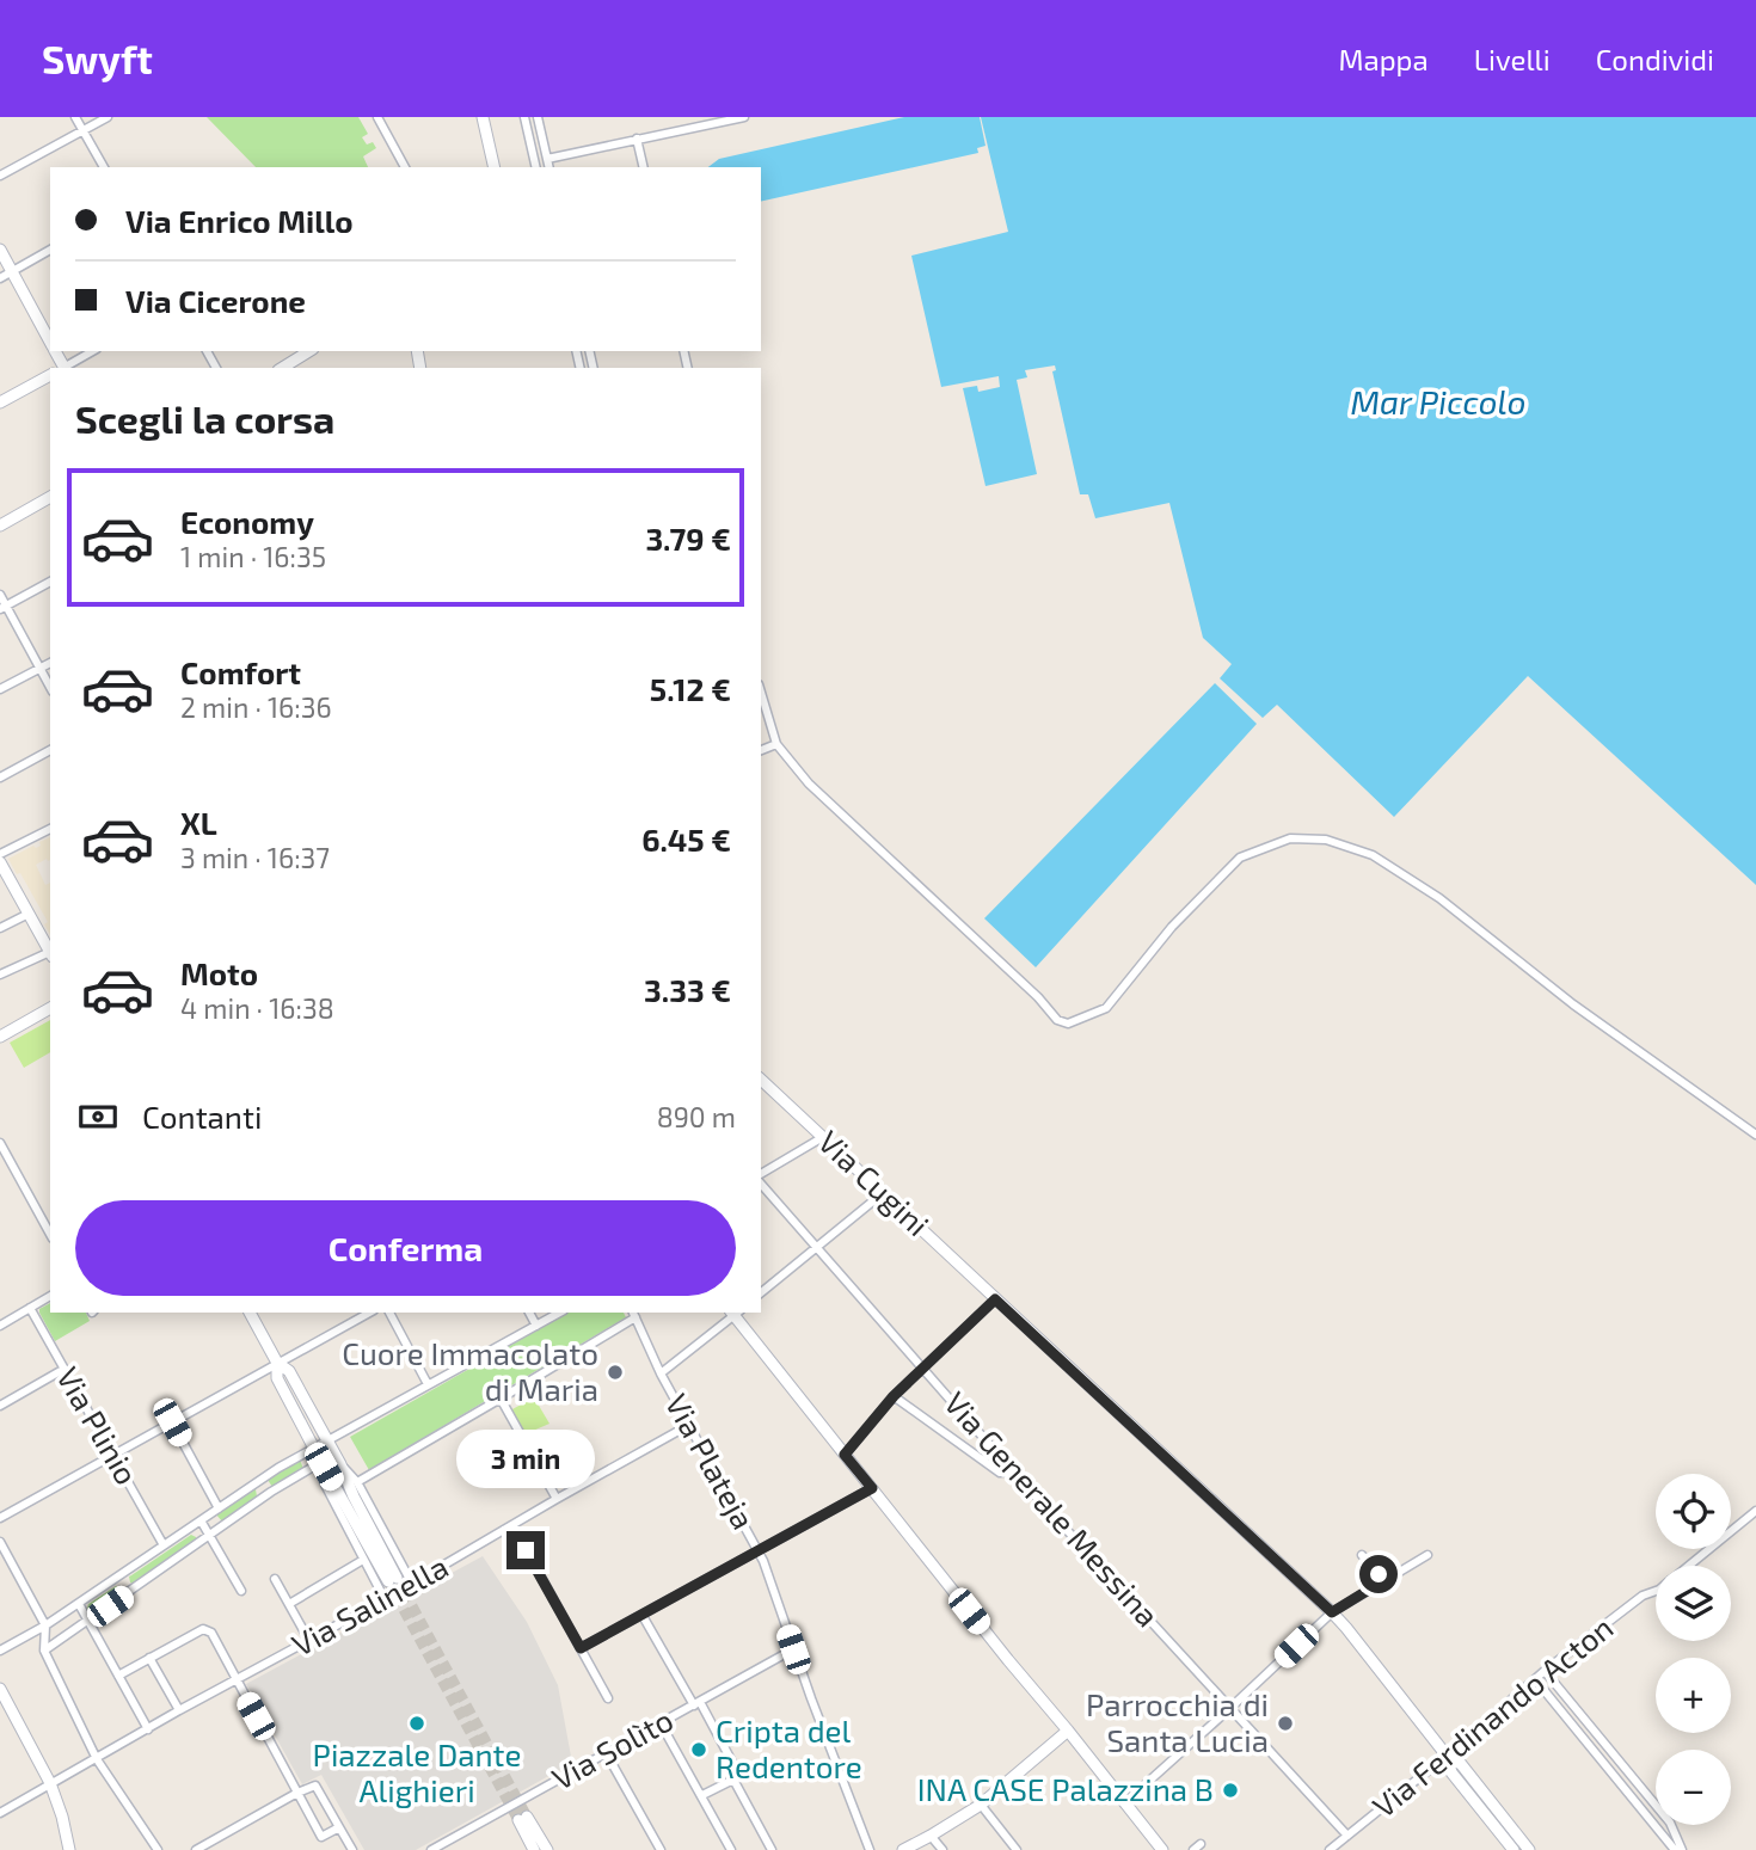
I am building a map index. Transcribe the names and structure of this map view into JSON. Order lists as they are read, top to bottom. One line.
{"streets":{"main road":["Via Cugini"],"street":["Via Plinio","Via Plateja","Via Generale Messina","Via Salinella","Via Ferdinando Acton","Via Solìto"]},"crossings":[["Via Cugini","Via Ferdinando Acton"],["Via Plateja","Via Salinella"],["Via Plateja","Via Solìto"],["Via Generale Messina","Via Ferdinando Acton"]],"water":["Mar Piccolo"],"places":["Cuore Immacolato di Maria","Piazzale Dante Alighieri","Parrocchia di Santa Lucia","Cripta del Redentore","INA CASE Palazzina B"],"page":{"header":"Swyft","nav":["Mappa","Livelli","Condividi"],"banner":["Via Enrico Millo","Via Cicerone"],"heading":"Scegli la corsa","list":[{"name":"Economy","note":"1 min · 16:35","value":"3.79 €"},{"name":"Comfort","note":"2 min · 16:36","value":"5.12 €"},{"name":"XL","note":"3 min · 16:37","value":"6.45 €"},{"name":"Moto","note":"4 min · 16:38","value":"3.33 €"}],"pay":["Contanti","890 m"],"buttons":"Conferma","bubble":"3 min","map_buttons":["+","−"]}}
